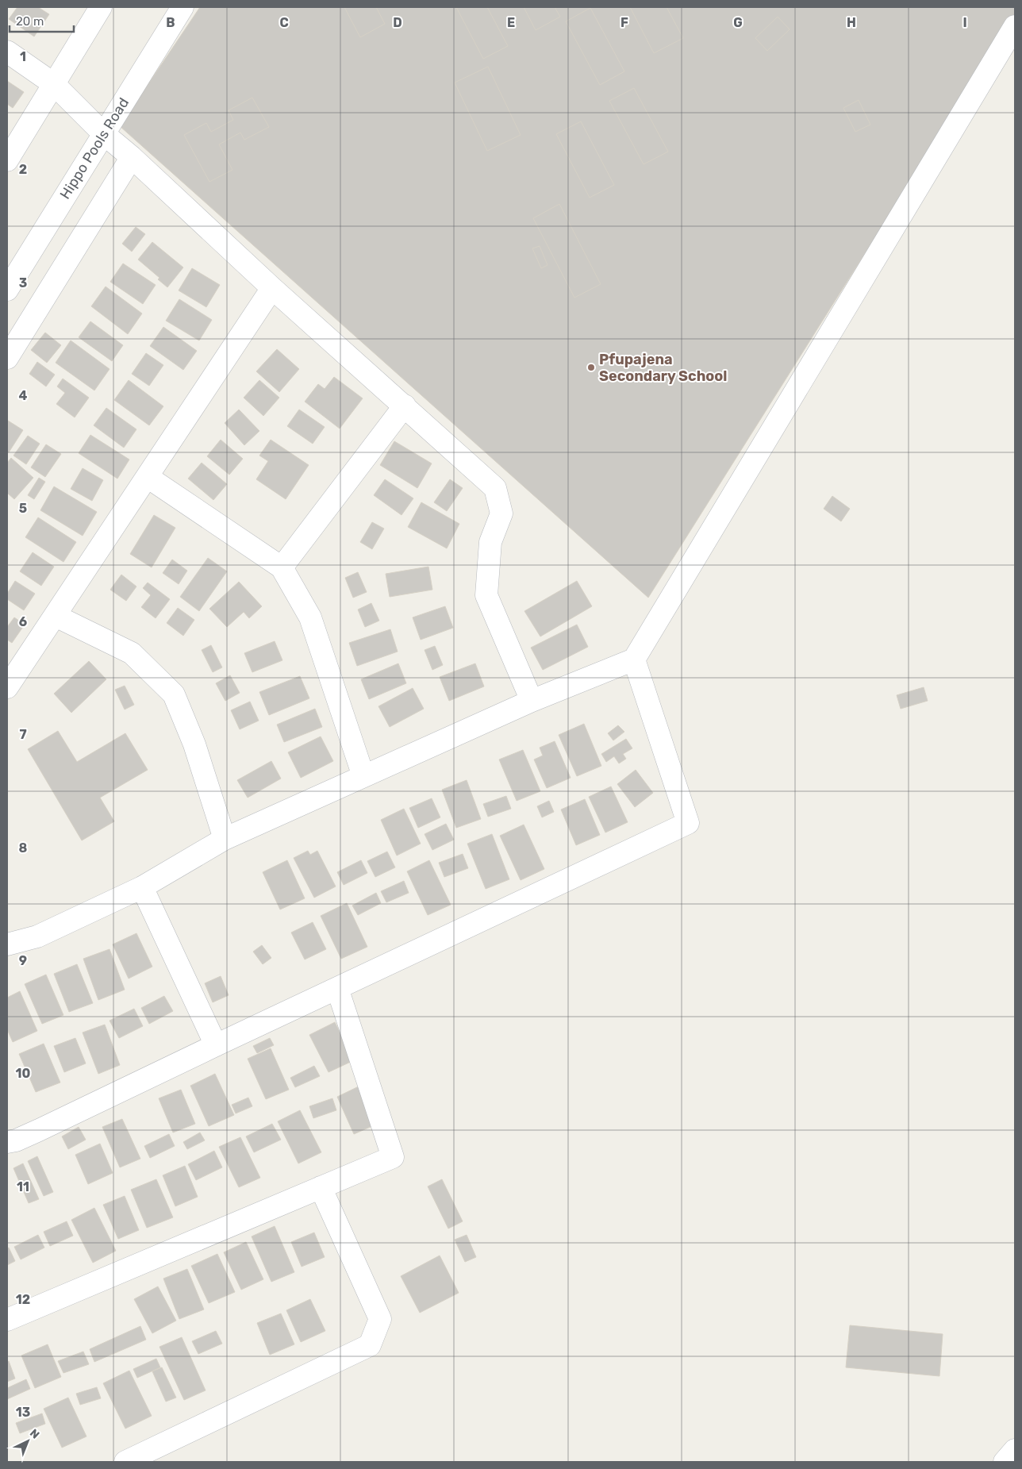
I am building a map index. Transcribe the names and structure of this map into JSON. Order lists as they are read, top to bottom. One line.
{"streets":{"street":["Hippo Pools Road"]},"places":["Pfupajena Secondary School"],"scale_bar":"20 m","north":"top right","grid":{"columns":["B","C","D","E","F","G","H","I"],"rows":["1","2","3","4","5","6","7","8","9","10","11","12","13"]}}
